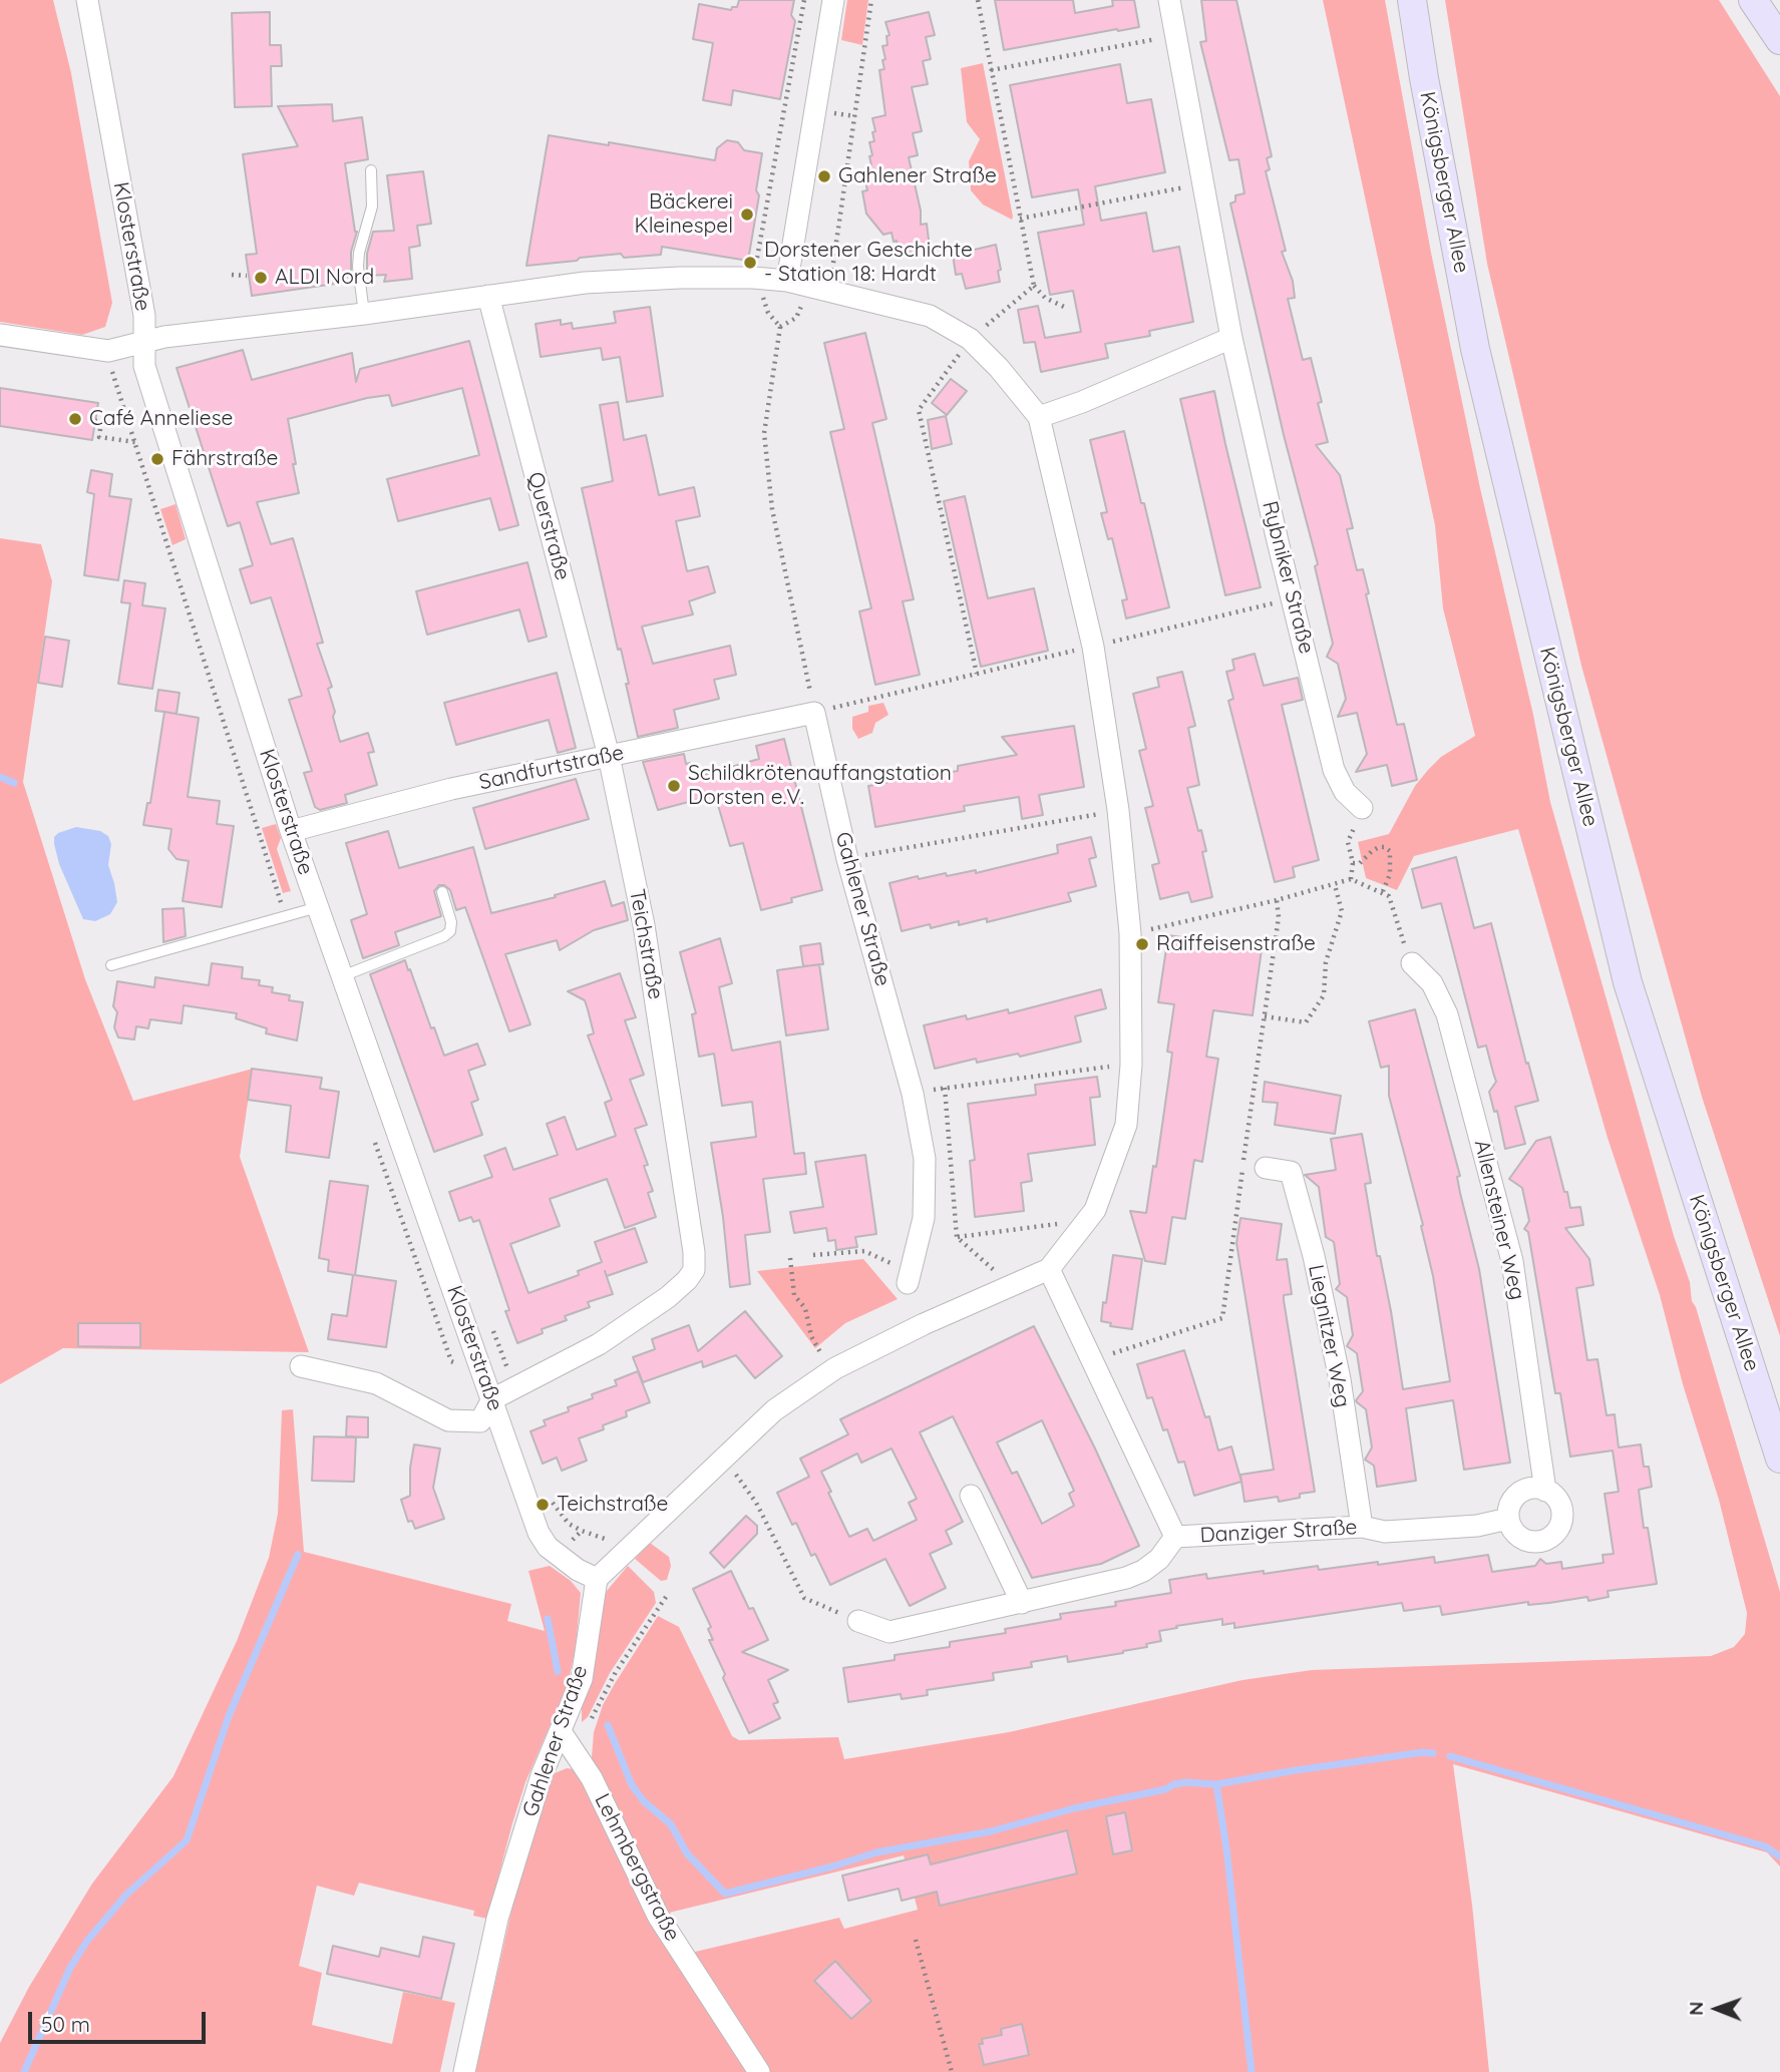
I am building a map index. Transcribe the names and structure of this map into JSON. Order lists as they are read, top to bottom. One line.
{"streets":{"main road":["Königsberger Allee"],"street":["Klosterstraße","Querstraße","Rybniker Straße","Sandfurtstraße","Gahlener Straße","Teichstraße","Allensteiner Weg","Liegnitzer Weg","Danziger Straße","Lehmbergstraße"]},"crossings":[["Klosterstraße","Sandfurtstraße"],["Klosterstraße","Gahlener Straße"],["Klosterstraße","Teichstraße"],["Querstraße","Sandfurtstraße"],["Querstraße","Teichstraße"],["Sandfurtstraße","Gahlener Straße"],["Sandfurtstraße","Teichstraße"],["Gahlener Straße","Lehmbergstraße"],["Allensteiner Weg","Danziger Straße"],["Liegnitzer Weg","Danziger Straße"]],"places":["Gahlener Straße","Bäckerei Kleinespel","Dorstener Geschichte - Station 18: Hardt","ALDI Nord","Café Anneliese","Fährstraße","Schildkrötenauffangstation Dorsten e.V.","Raiffeisenstraße","Teichstraße"],"scale_bar":"50 m","north":"left"}
